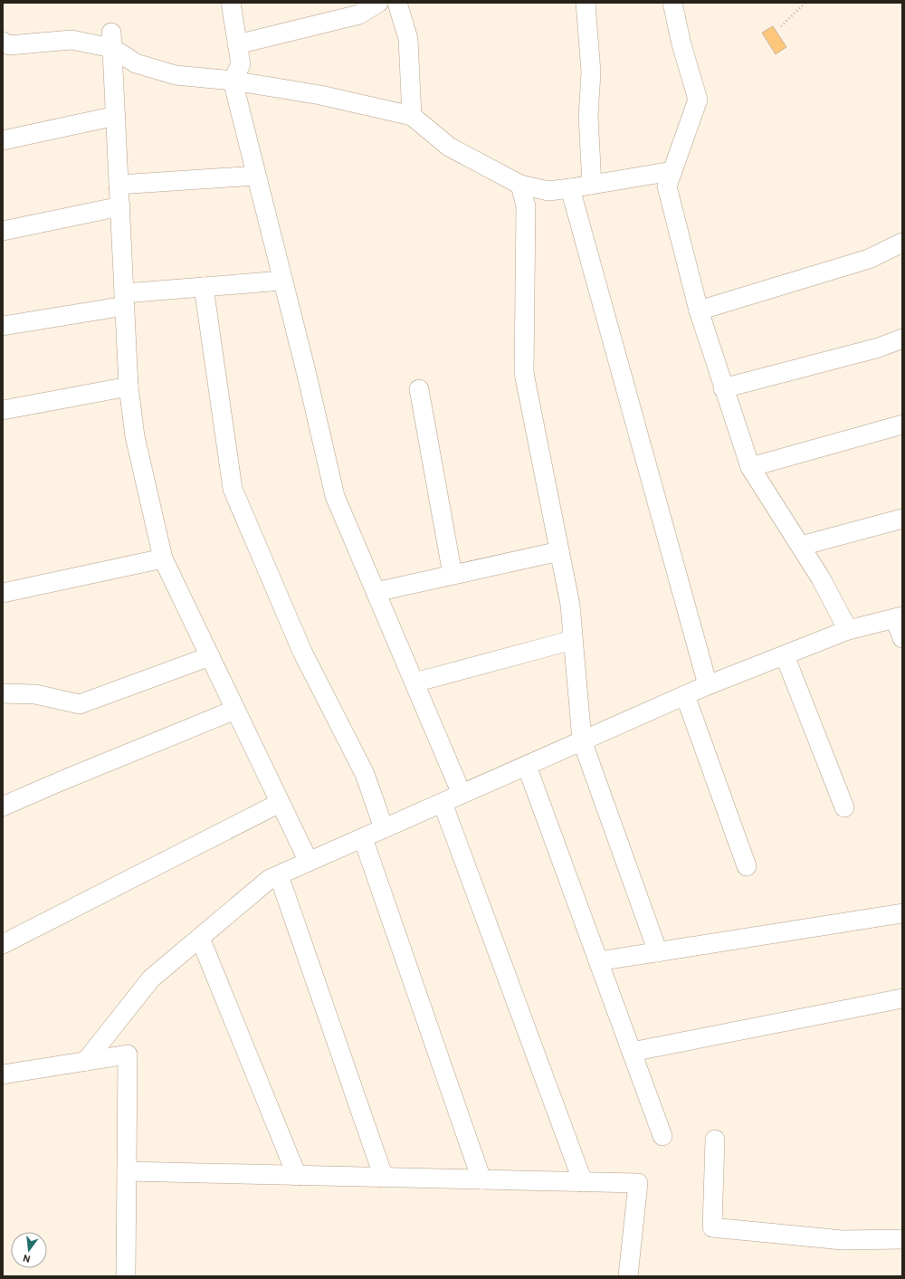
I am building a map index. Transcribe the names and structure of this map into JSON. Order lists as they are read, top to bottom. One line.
{"north":"bottom"}
